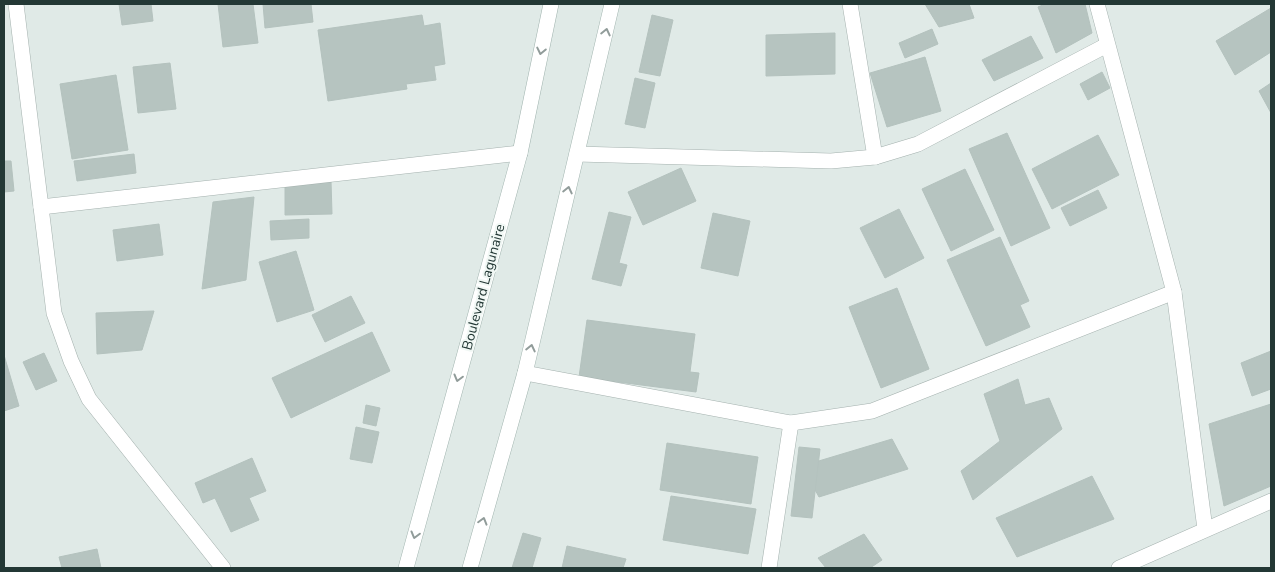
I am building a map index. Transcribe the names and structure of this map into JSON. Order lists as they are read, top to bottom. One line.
{"streets":{"street":["Boulevard Lagunaire"]}}
